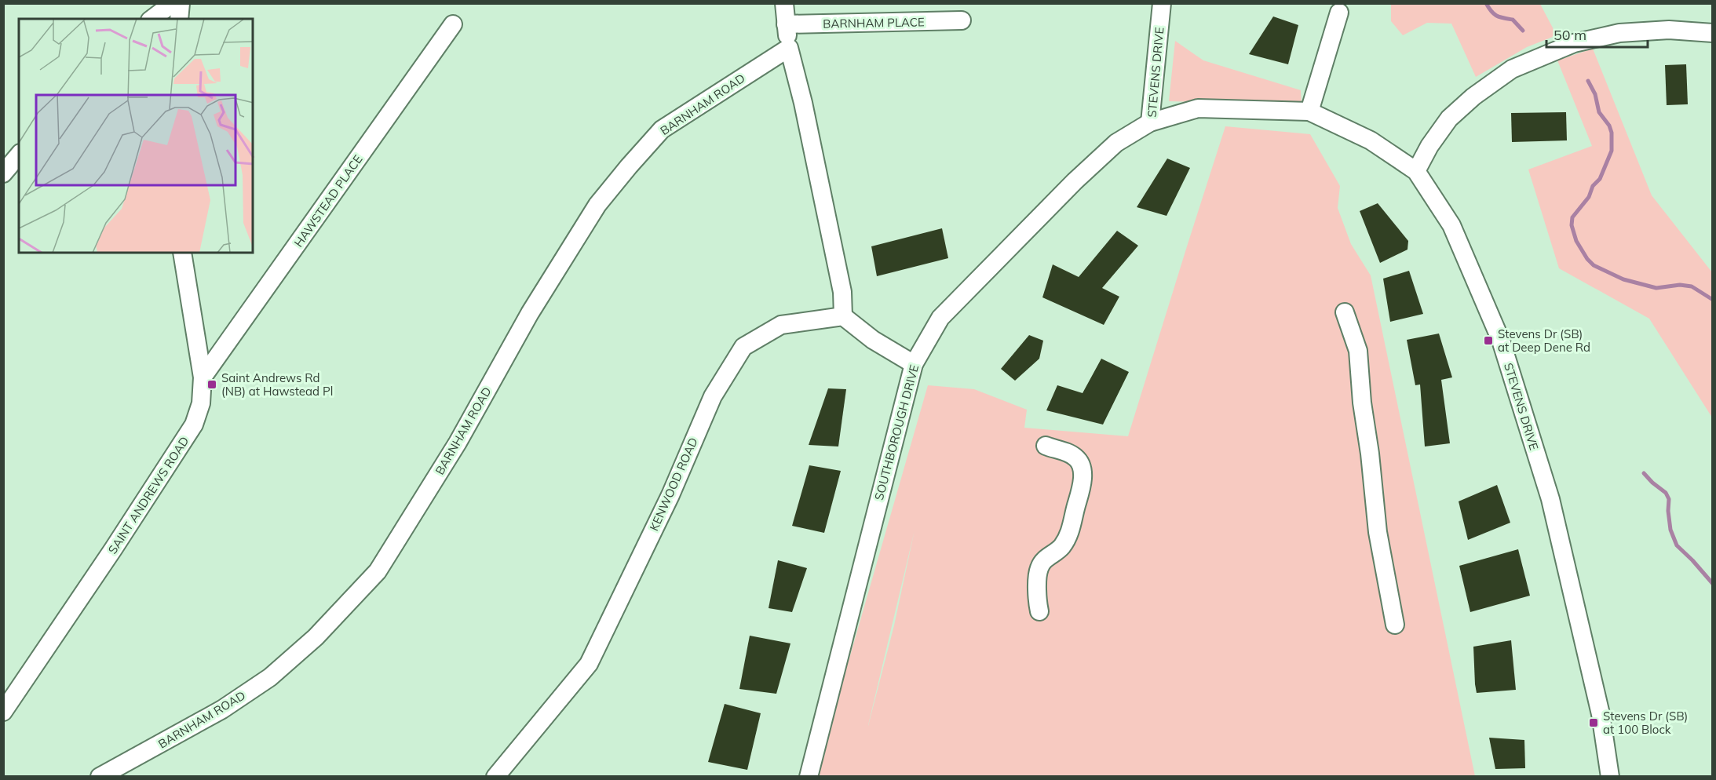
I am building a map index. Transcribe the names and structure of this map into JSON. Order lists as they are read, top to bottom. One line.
{"streets":{"street":["BARNHAM PLACE","STEVENS DRIVE","BARNHAM ROAD","HAWSTEAD PLACE","SOUTHBOROUGH DRIVE","KENWOOD ROAD","SAINT ANDREWS ROAD"]},"crossings":[["STEVENS DRIVE","SOUTHBOROUGH DRIVE"],["HAWSTEAD PLACE","SAINT ANDREWS ROAD"]],"places":{"transit":["Stevens Dr (SB) at Deep Dene Rd","Saint Andrews Rd (NB) at Hawstead Pl","Stevens Dr (SB) at 100 Block"]},"scale_bar":"50 m"}
